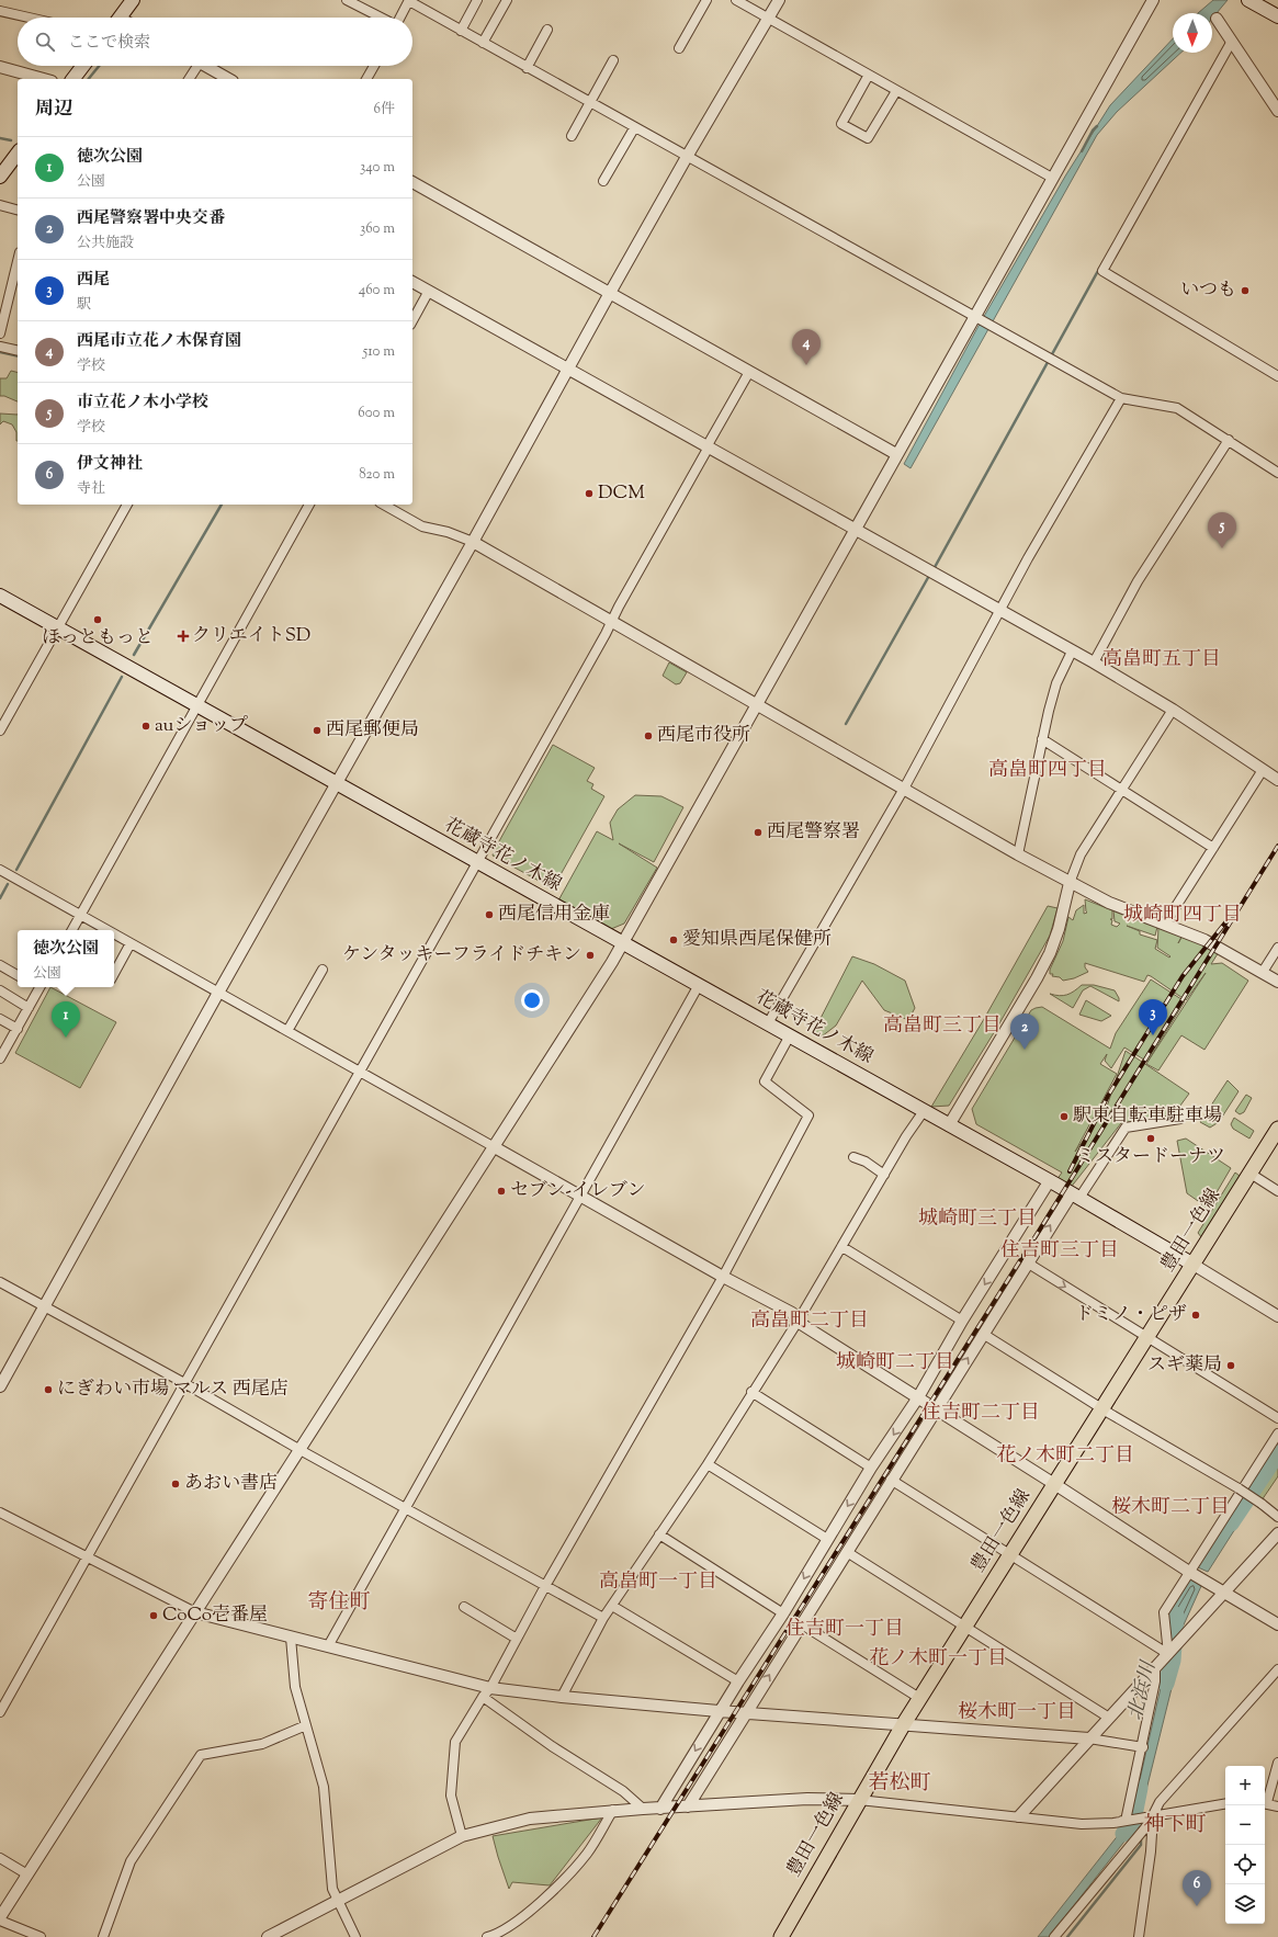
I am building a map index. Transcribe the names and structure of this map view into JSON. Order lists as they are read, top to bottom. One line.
{"streets":{"main road":["花蔵寺花ノ木線","豊田一色線"]},"crossings":[["花蔵寺花ノ木線","豊田一色線"]],"districts":["高畠町五丁目","高畠町四丁目","城崎町四丁目","高畠町三丁目","城崎町三丁目","住吉町三丁目","高畠町二丁目","城崎町二丁目","住吉町二丁目","花ノ木町二丁目","桜木町二丁目","高畠町一丁目","寄住町","住吉町一丁目","花ノ木町一丁目","桜木町一丁目","若松町","神下町"],"water":["北浜川"],"places":{"other":["いつも","DCM","ほっともっと","auショップ","西尾郵便局","西尾市役所","西尾警察署","西尾信用金庫","愛知県西尾保健所","ケンタッキーフライドチキン","駅東自転車駐車場","ミスタードーナツ","セブン-イレブン","ドミノ・ピザ","スギ薬局","にぎわい市場 マルス 西尾店","あおい書店","CoCo壱番屋"],"health":["クリエイトSD"]},"north":"bottom","page":{"search":"ここで検索","heading":["周辺","6件"],"list":[{"mark":"1","name":"徳次公園","note":"公園","value":"340 m"},{"mark":"2","name":"西尾警察署中央交番","note":"公共施設","value":"360 m"},{"mark":"3","name":"西尾","note":"駅","value":"460 m"},{"mark":"4","name":"西尾市立花ノ木保育園","note":"学校","value":"510 m"},{"mark":"5","name":"市立花ノ木小学校","note":"学校","value":"600 m"},{"mark":"6","name":"伊文神社","note":"寺社","value":"820 m"}],"pins":["4","5","3","1","2","6"],"popup":["徳次公園","公園"],"map_buttons":["+","−"]}}
